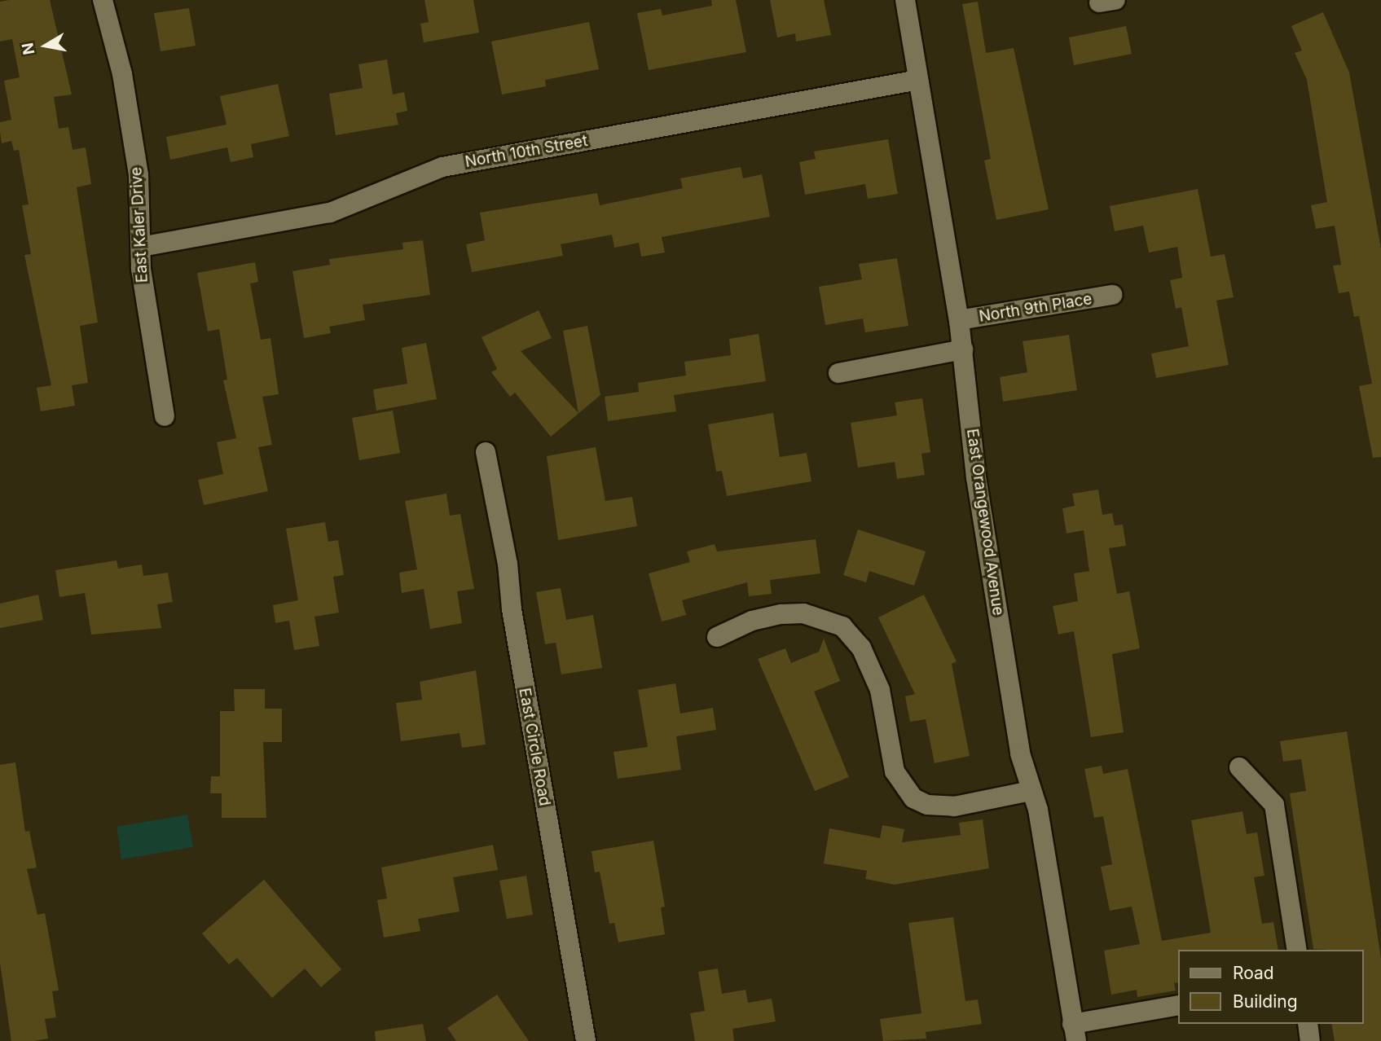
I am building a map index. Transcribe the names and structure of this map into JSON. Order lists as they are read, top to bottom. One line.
{"streets":{"street":["North 10th Street","East Kaler Drive","North 9th Place","East Orangewood Avenue","East Circle Road"]},"crossings":[["North 10th Street","East Kaler Drive"],["North 10th Street","East Orangewood Avenue"],["North 9th Place","East Orangewood Avenue"]],"legend":["Road","Building"],"north":"left"}
